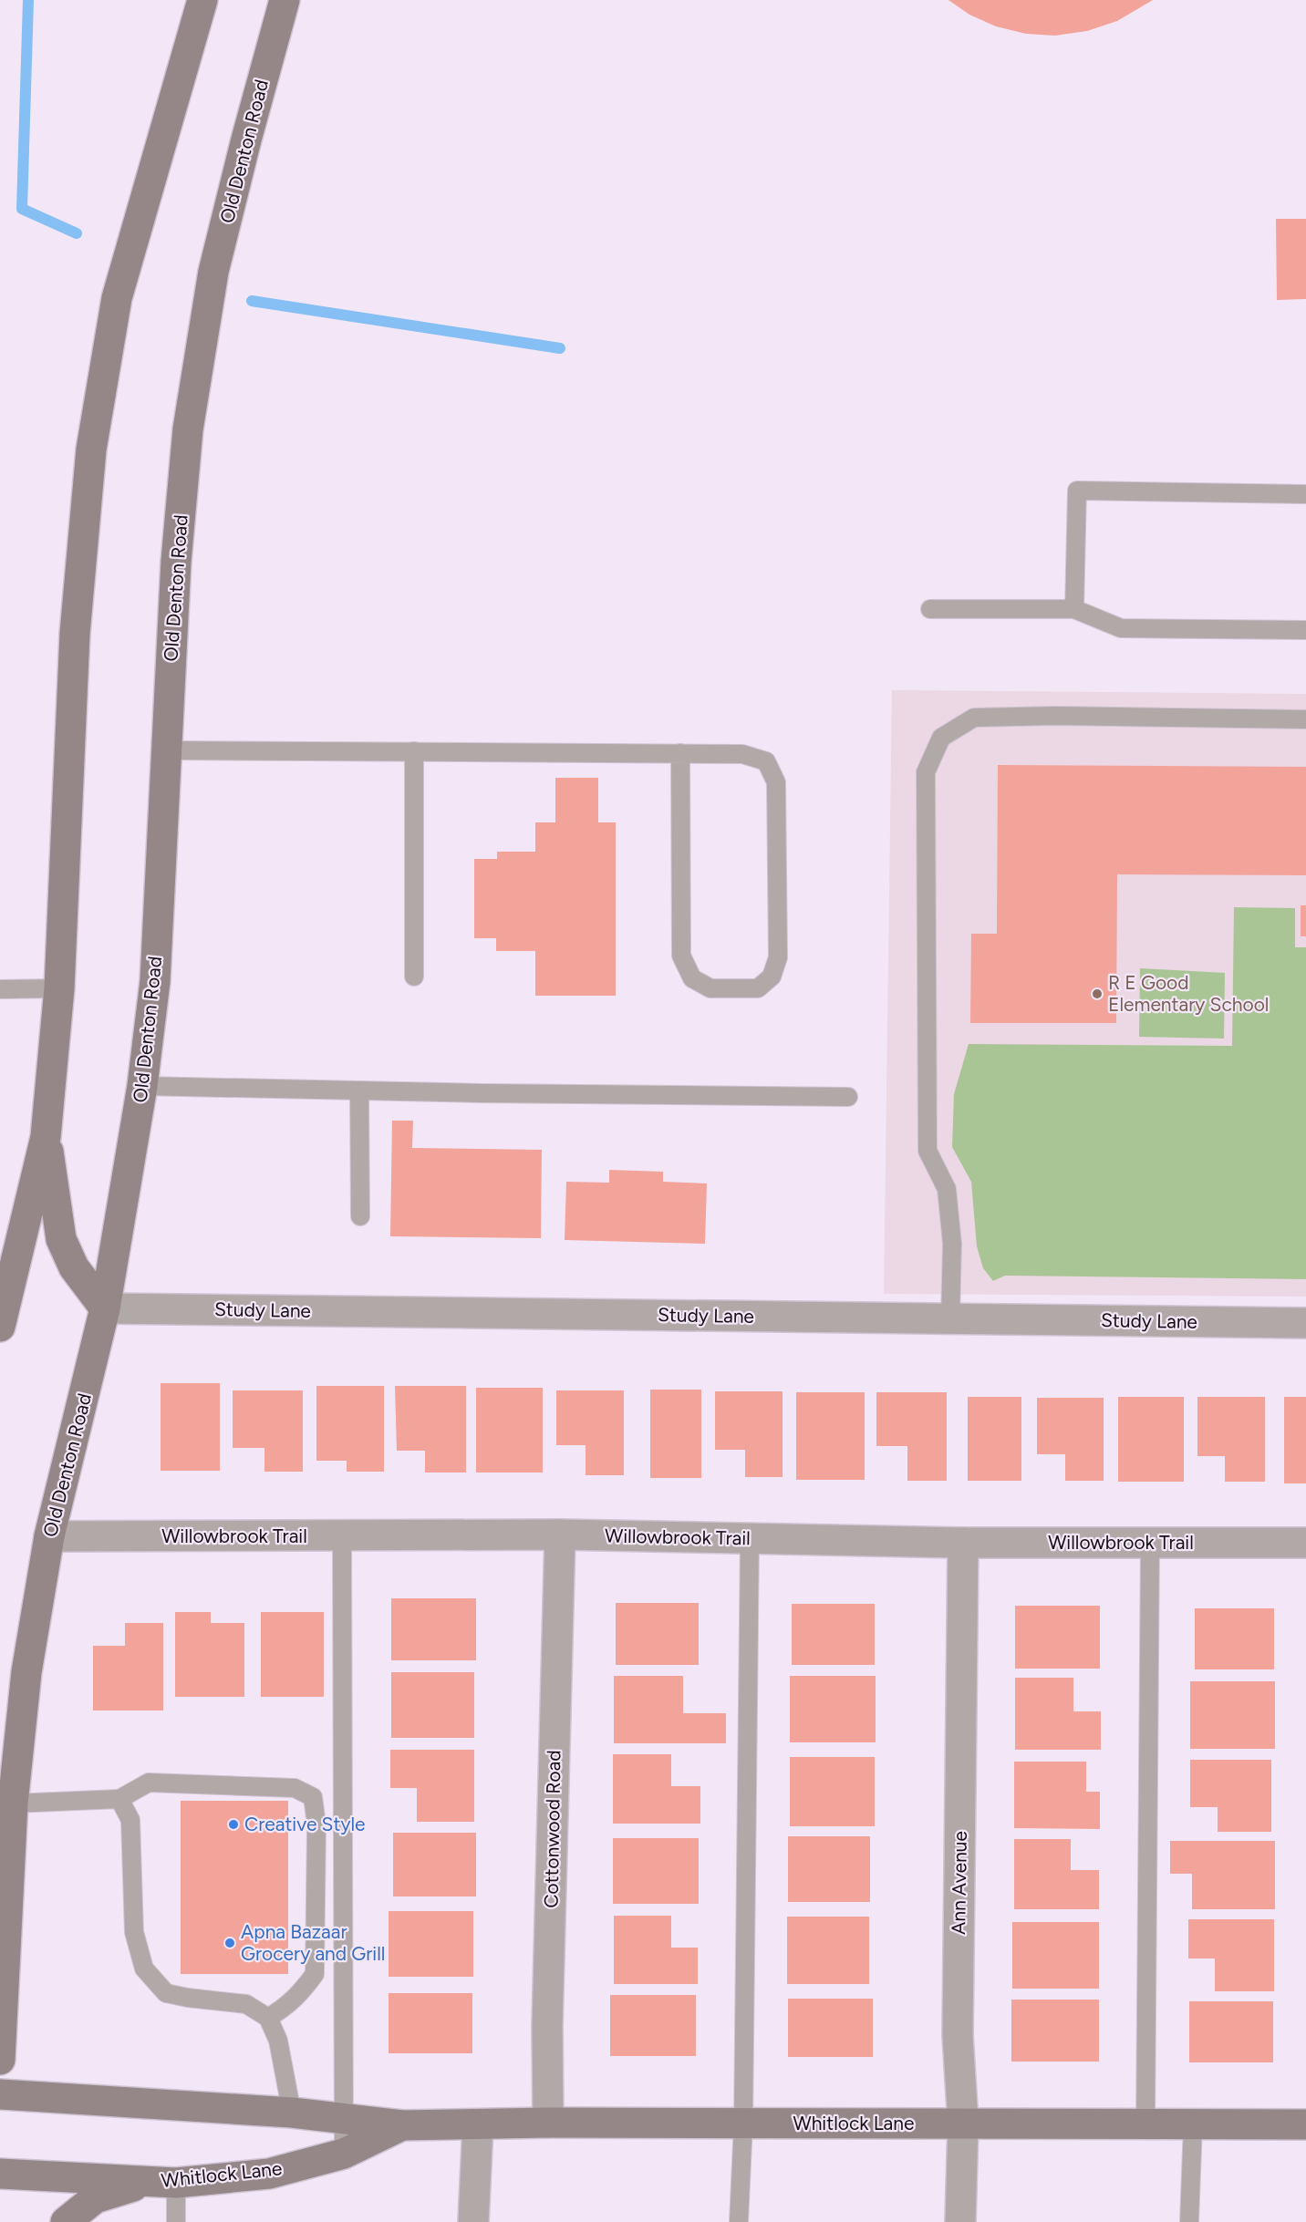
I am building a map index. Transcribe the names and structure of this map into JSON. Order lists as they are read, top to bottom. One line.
{"streets":{"main road":["Old Denton Road","Whitlock Lane"],"street":["Study Lane","Willowbrook Trail","Cottonwood Road","Ann Avenue"]},"crossings":[["Old Denton Road","Study Lane"],["Old Denton Road","Willowbrook Trail"],["Willowbrook Trail","Cottonwood Road"],["Willowbrook Trail","Ann Avenue"],["Cottonwood Road","Whitlock Lane"],["Ann Avenue","Whitlock Lane"]],"places":["R E Good Elementary School","Creative Style","Apna Bazaar Grocery and Grill"]}
